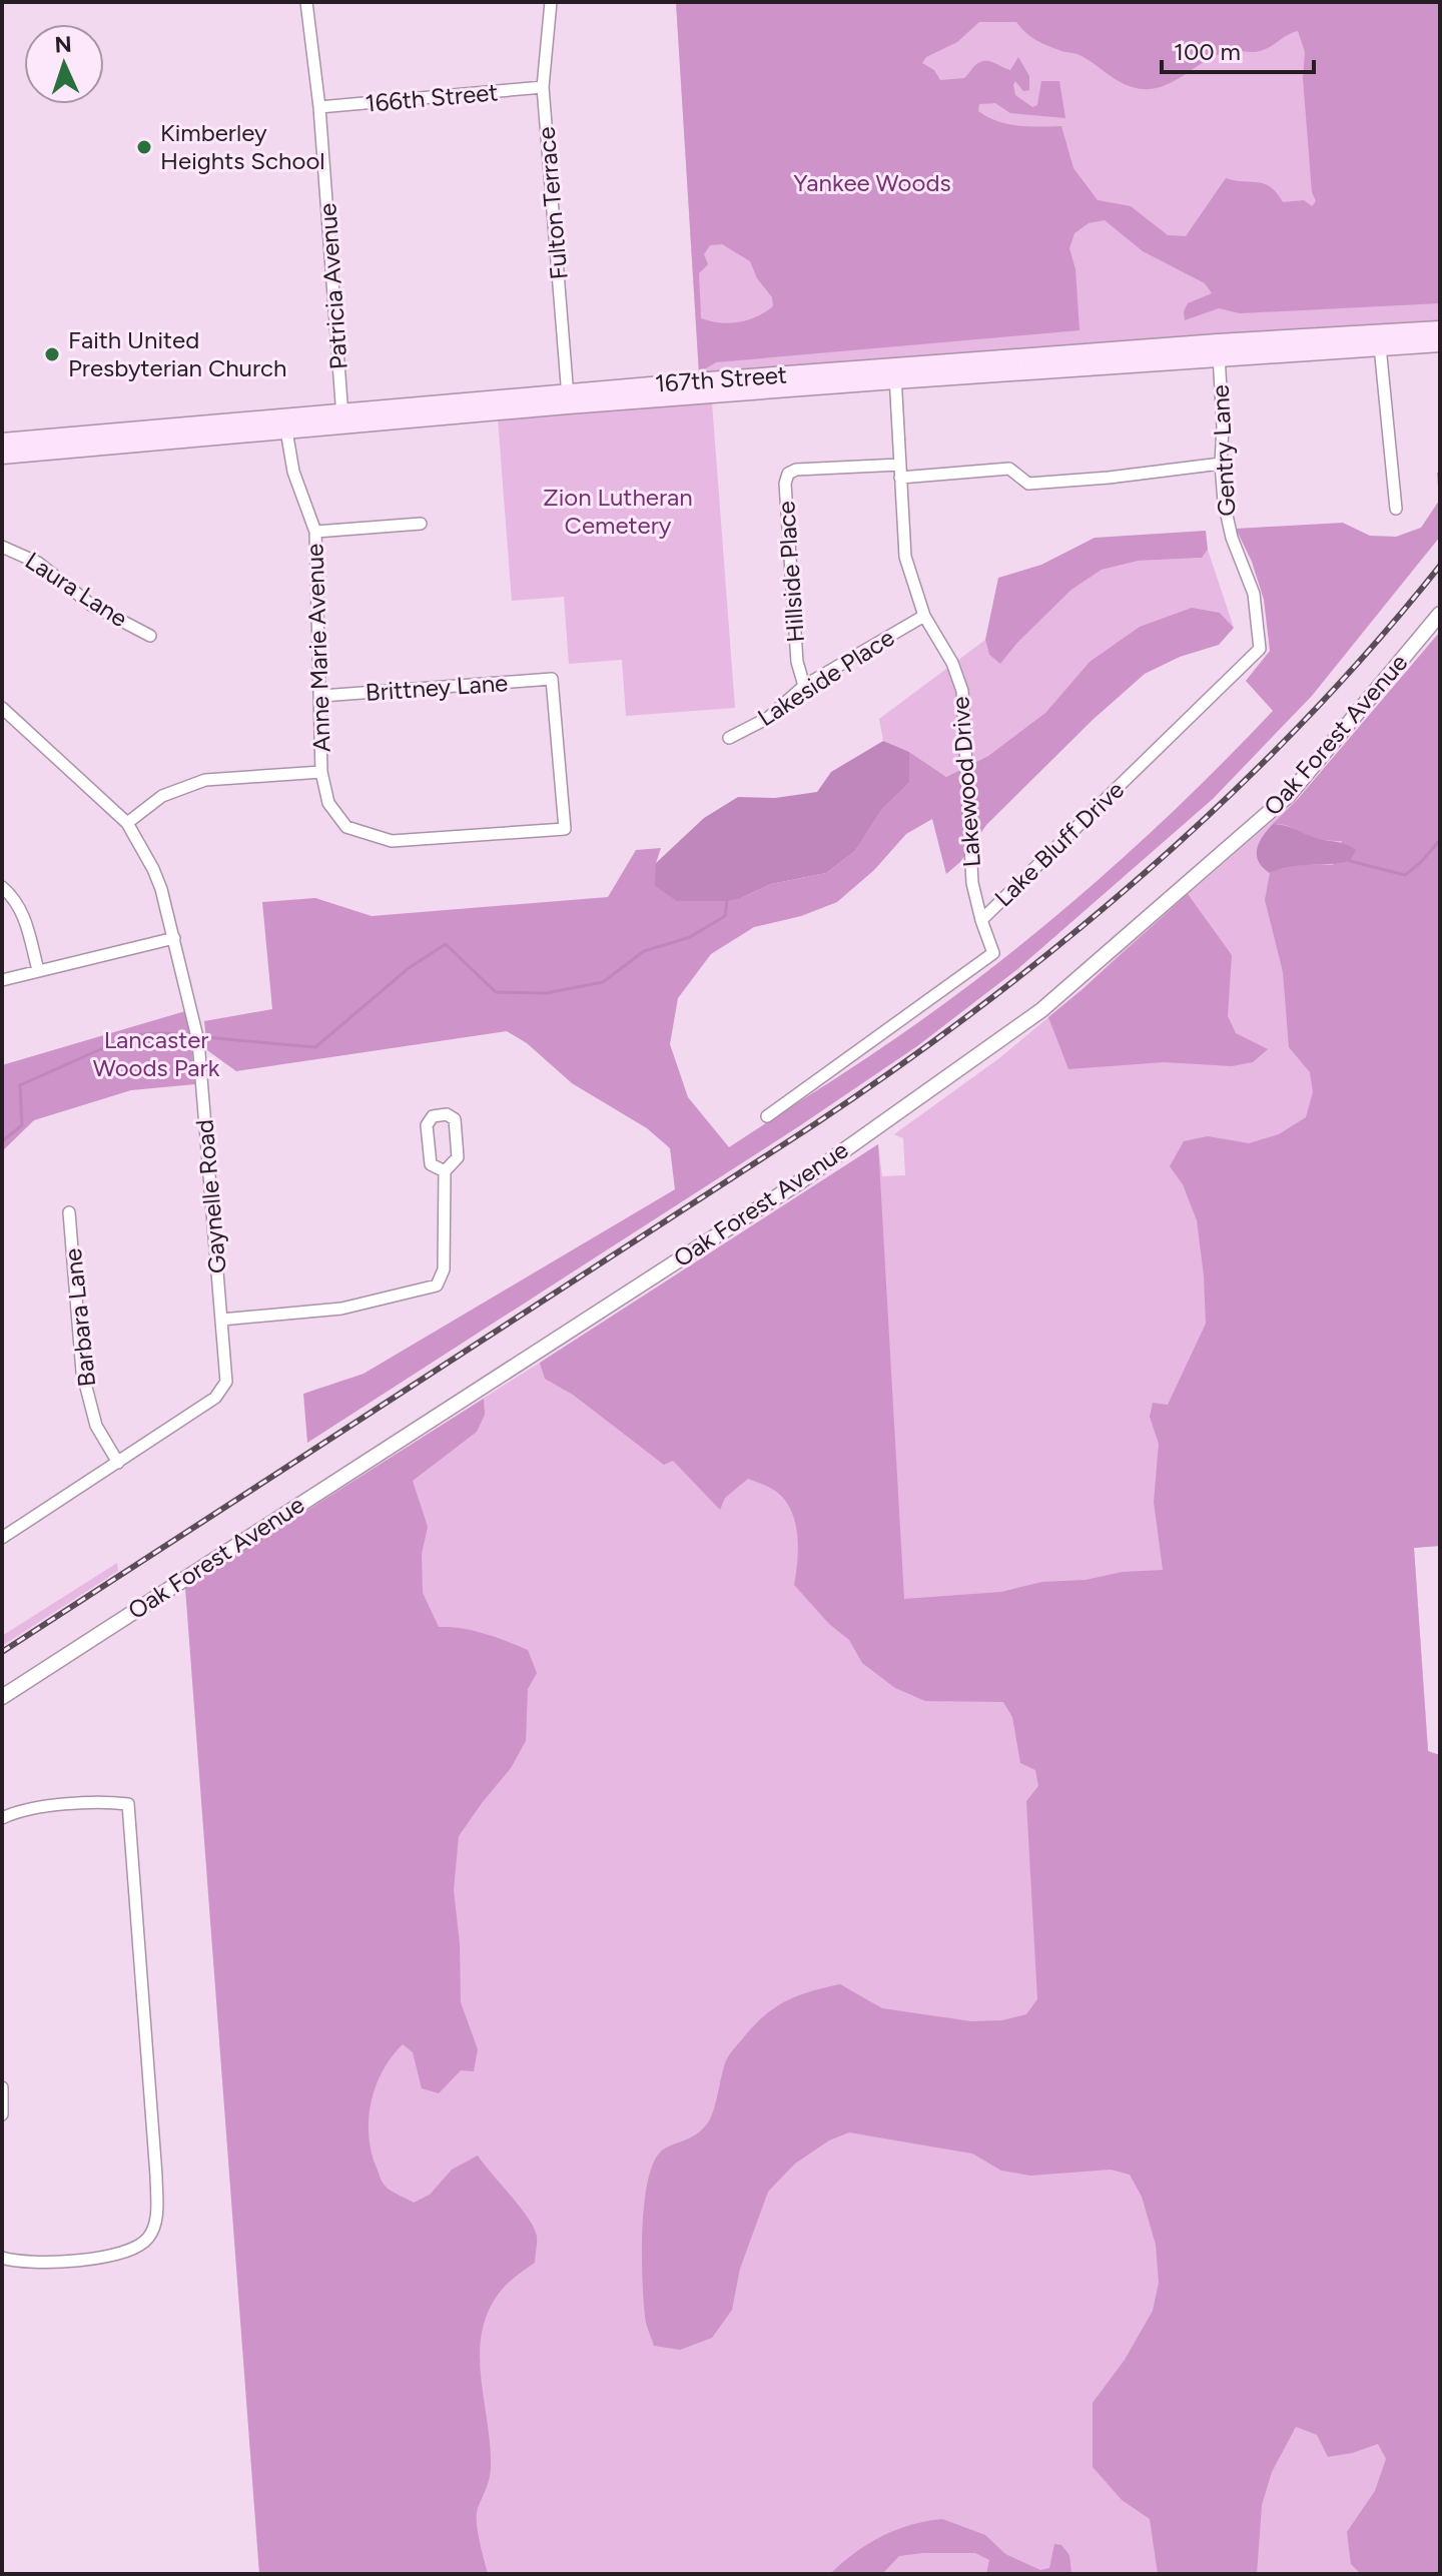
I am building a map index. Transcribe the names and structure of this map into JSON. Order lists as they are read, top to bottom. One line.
{"streets":{"main road":["167th Street"],"street":["166th Street","Fulton Terrace","Patricia Avenue","Gentry Lane","Hillside Place","Laura Lane","Anne Marie Avenue","Lakeside Place","Brittney Lane","Oak Forest Avenue","Lakewood Drive","Lake Bluff Drive","Gaynelle Road","Barbara Lane"]},"crossings":[["166th Street","Fulton Terrace"],["166th Street","Patricia Avenue"],["Fulton Terrace","167th Street"],["Patricia Avenue","167th Street"],["167th Street","Gentry Lane"],["167th Street","Anne Marie Avenue"],["167th Street","Lakewood Drive"],["Gentry Lane","Lake Bluff Drive"],["Hillside Place","Lakeside Place"],["Hillside Place","Lakewood Drive"],["Anne Marie Avenue","Brittney Lane"],["Lakeside Place","Lakewood Drive"],["Lakewood Drive","Lake Bluff Drive"],["Gaynelle Road","Barbara Lane"]],"parks":["Yankee Woods","Zion Lutheran Cemetery","Lancaster Woods Park"],"places":["Kimberley Heights School","Faith United Presbyterian Church"],"scale_bar":"100 m","north":"top"}
